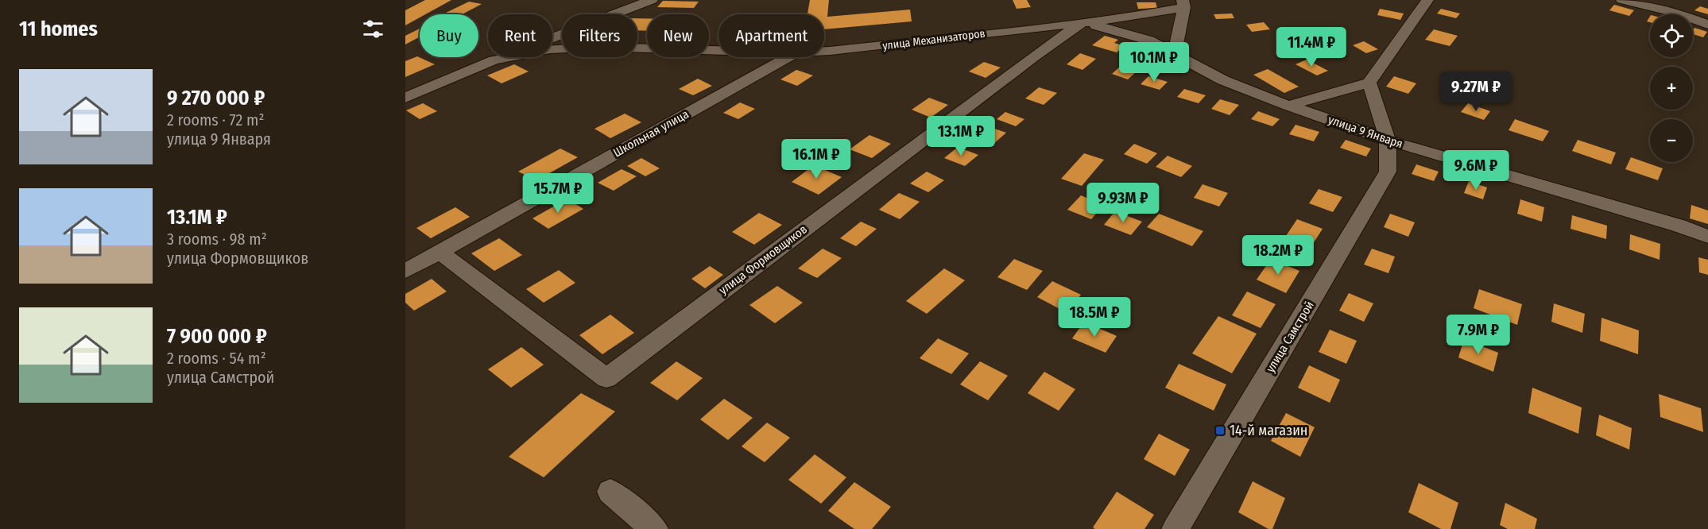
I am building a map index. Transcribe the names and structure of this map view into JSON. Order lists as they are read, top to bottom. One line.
{"streets":{"street":["улица Механизаторов","улица 9 Января","Школьная улица","улица Формовщиков","улица Самстрой"]},"crossings":[["улица Механизаторов","улица 9 Января"],["улица Механизаторов","улица Формовщиков"],["улица 9 Января","улица Формовщиков"],["улица 9 Января","улица Самстрой"],["Школьная улица","улица Формовщиков"]],"places":{"transit":["14-й магазин"]},"page":{"heading":"11 homes","map_buttons":["+","−"],"chip":["Buy","Rent","Filters","New","Apartment"],"price":["11.4M ₽","10.1M ₽","9.27M ₽","13.1M ₽","16.1M ₽","9.6M ₽","15.7M ₽","9.93M ₽","18.2M ₽","18.5M ₽","7.9M ₽"],"list":[{"name":"9 270 000 ₽","note":"2 rooms · 72 m² · улица 9 Января"},{"name":"13.1M ₽","note":"3 rooms · 98 m² · улица Формовщиков"},{"name":"7 900 000 ₽","note":"2 rooms · 54 m² · улица Самстрой"}]}}
